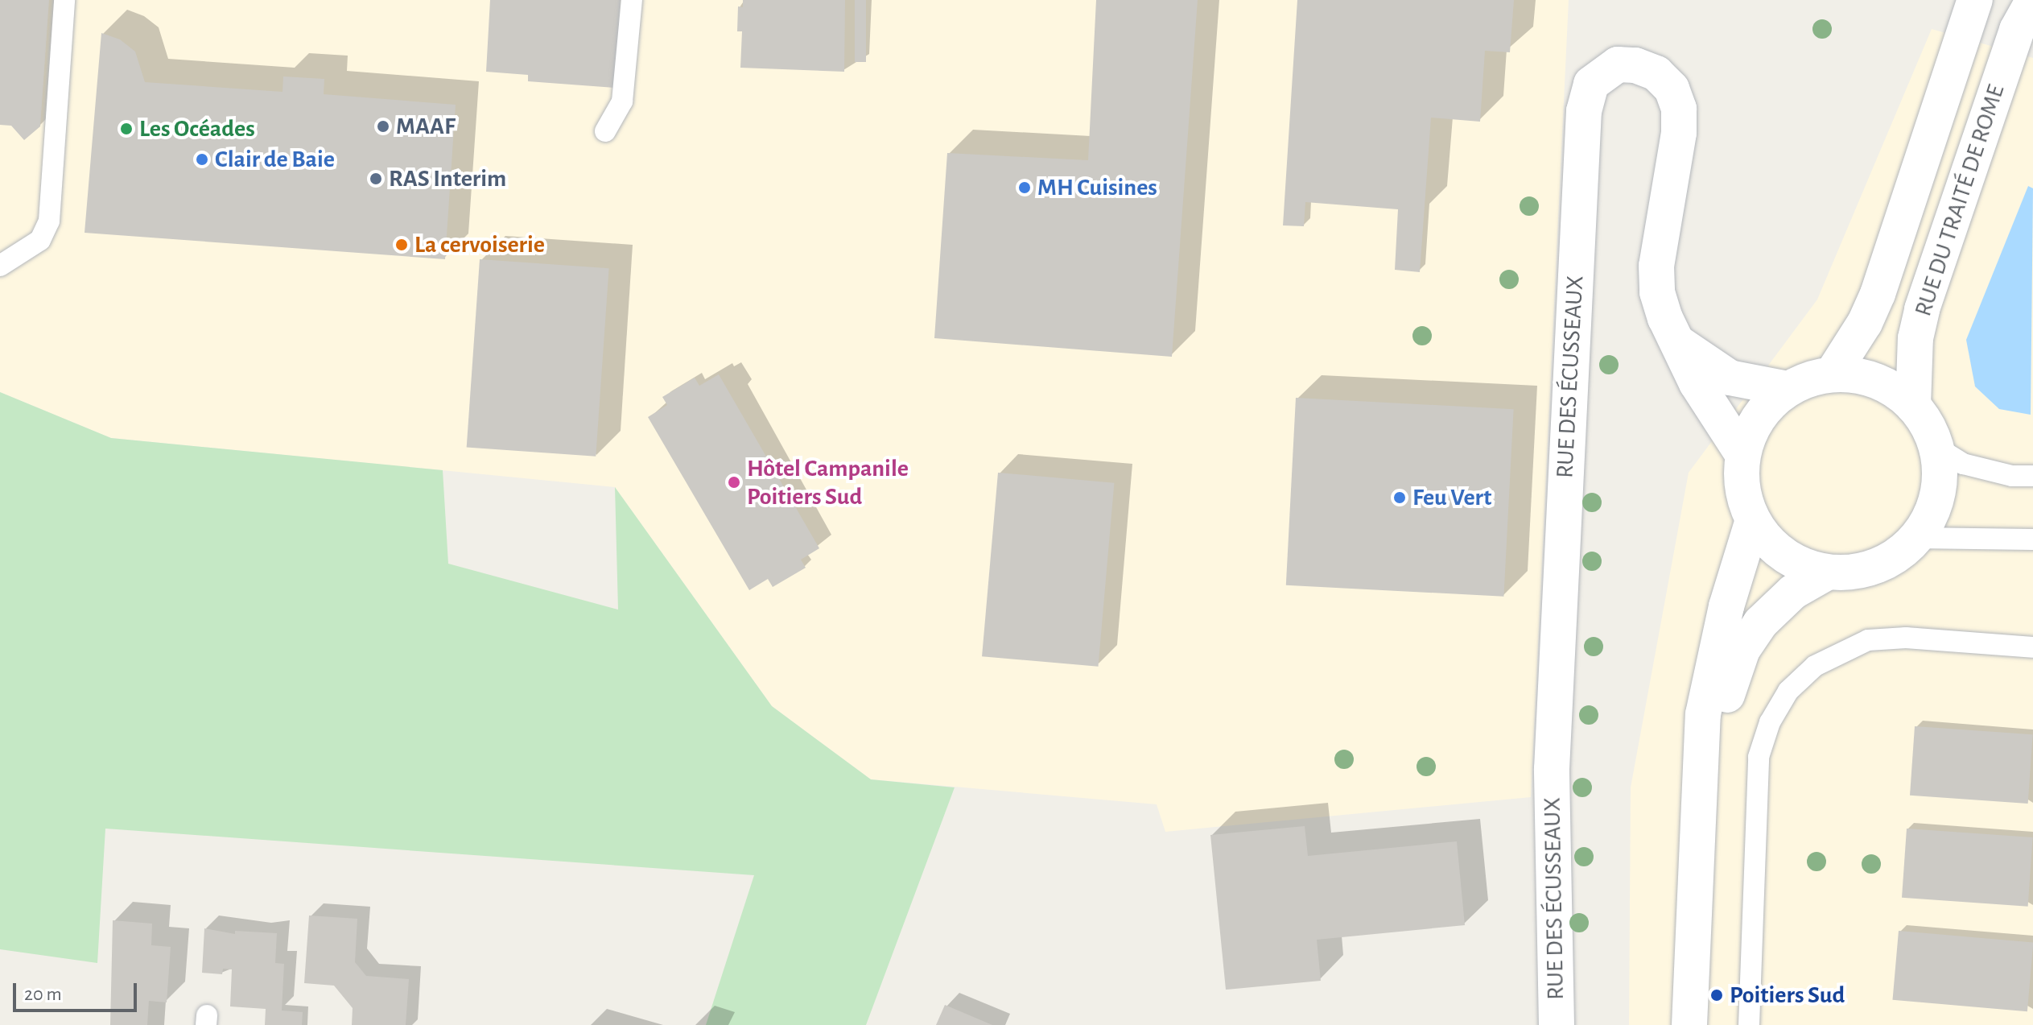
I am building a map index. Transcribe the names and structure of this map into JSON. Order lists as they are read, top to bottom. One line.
{"streets":{"street":["RUE DU TRAITÉ DE ROME","RUE DES ÉCUSSEAUX"]},"crossings":[["RUE DU TRAITÉ DE ROME","RUE DES ÉCUSSEAUX"]],"places":["MAAF","Les Océades","Clair de Baie","RAS Interim","MH Cuisines","La cervoiserie","Hôtel Campanile Poitiers Sud","Feu Vert","Poitiers Sud"],"scale_bar":"20 m"}
